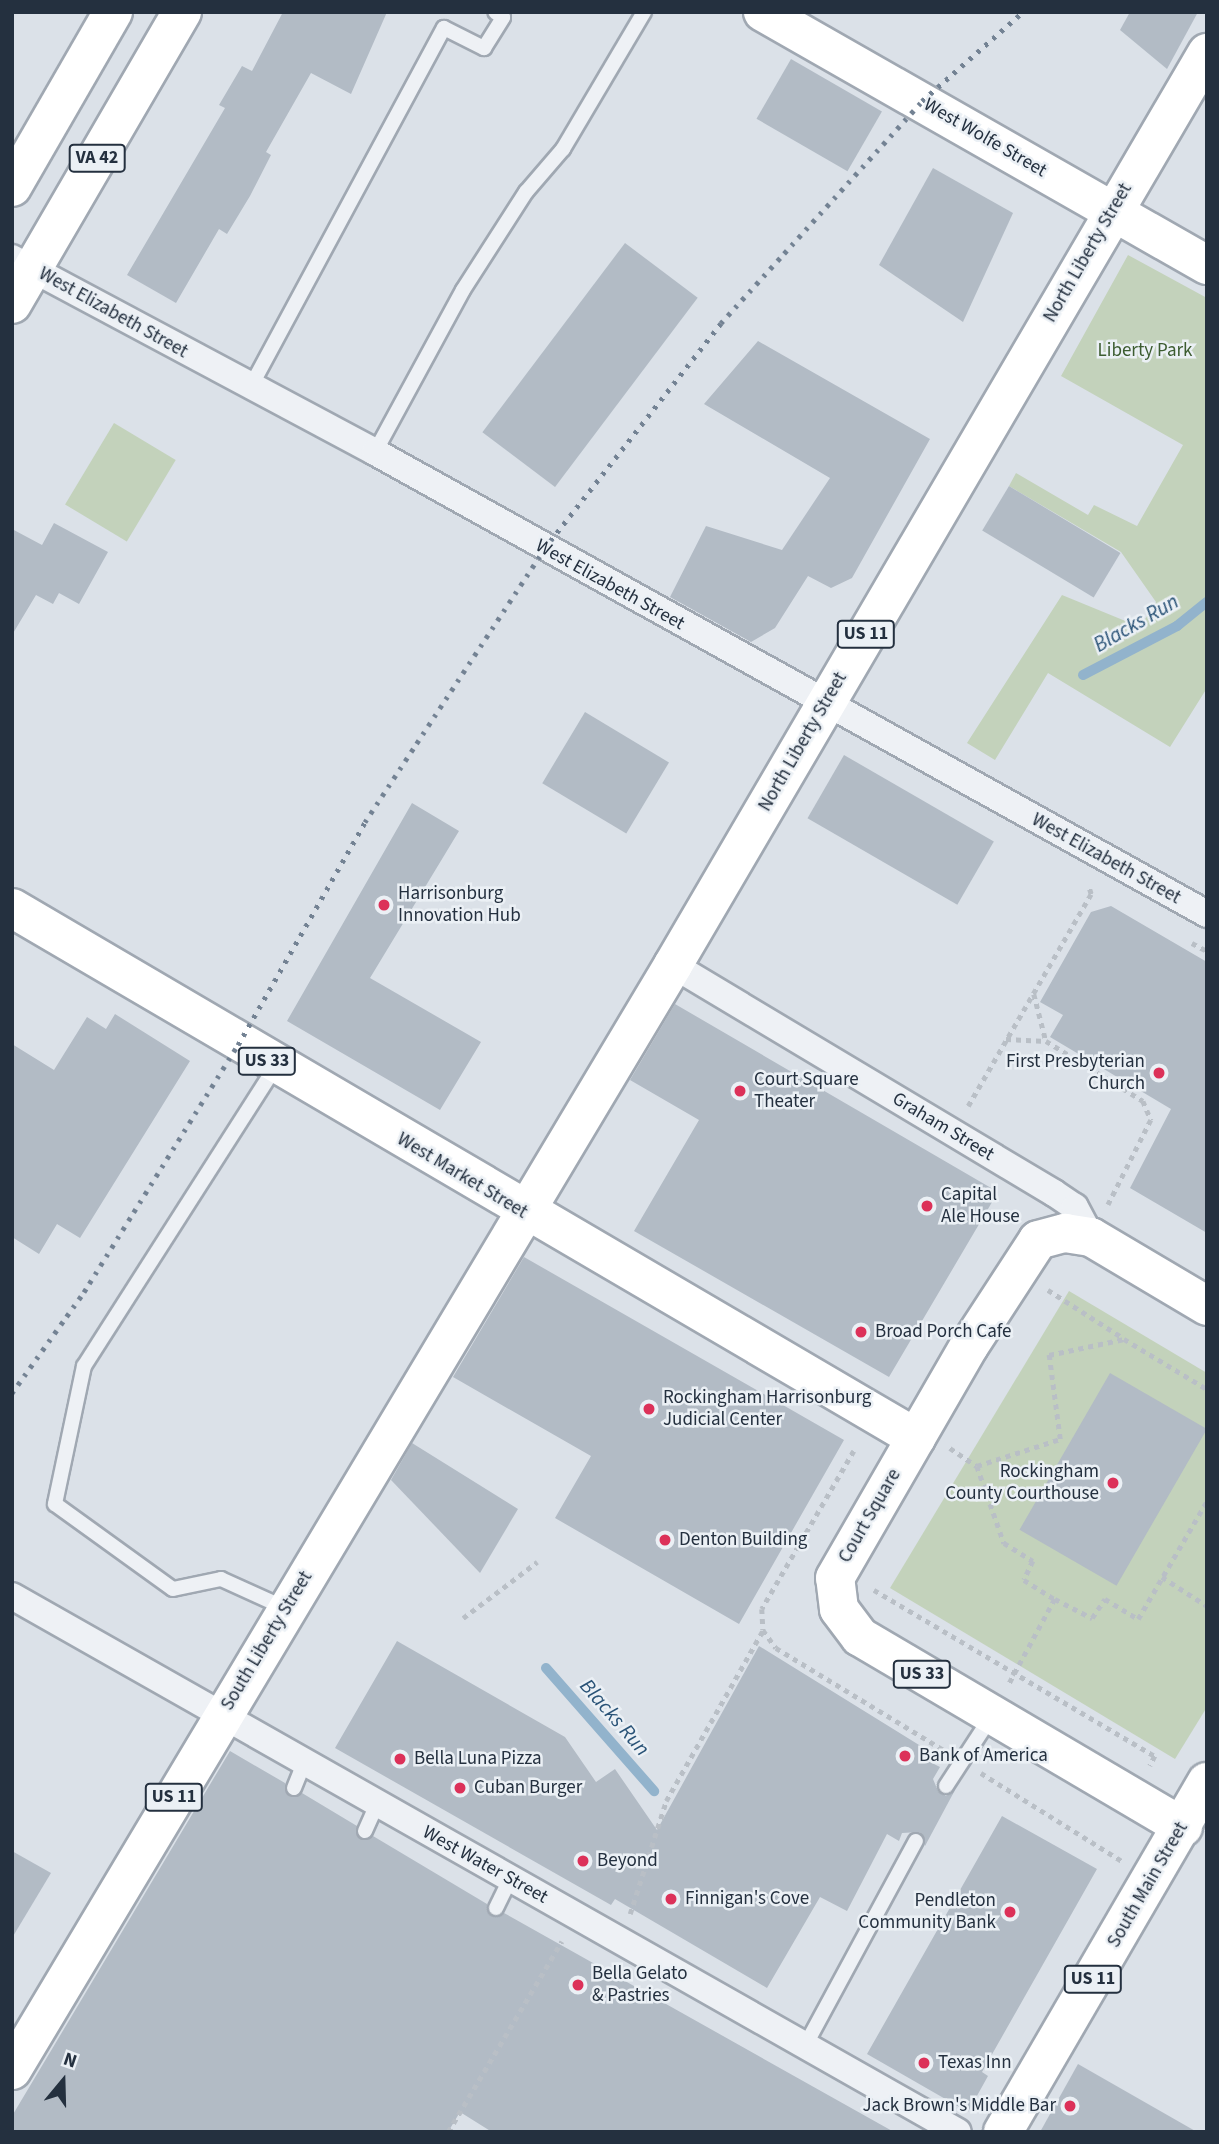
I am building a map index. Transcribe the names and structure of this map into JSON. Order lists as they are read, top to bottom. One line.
{"streets":{"main road":["West Wolfe Street","VA 42","North Liberty Street","US 11","US 33","West Market Street","Court Square","South Liberty Street","South Main Street"],"street":["West Elizabeth Street","Graham Street","West Water Street"]},"crossings":[["West Wolfe Street","North Liberty Street"],["VA 42","West Elizabeth Street"],["North Liberty Street","West Elizabeth Street"],["North Liberty Street","Graham Street"],["North Liberty Street","West Market Street"],["North Liberty Street","South Liberty Street"],["Graham Street","Court Square"],["West Market Street","Court Square"],["West Market Street","South Liberty Street"],["Court Square","South Main Street"],["South Liberty Street","West Water Street"]],"water":["Blacks Run"],"parks":["Liberty Park"],"places":["Harrisonburg Innovation Hub","First Presbyterian Church","Court Square Theater","Capital Ale House","Broad Porch Cafe","Rockingham Harrisonburg Judicial Center","Rockingham County Courthouse","Denton Building","Bank of America","Bella Luna Pizza","Cuban Burger","Beyond","Finnigan's Cove","Pendleton Community Bank","Bella Gelato & Pastries","Texas Inn","Jack Brown's Middle Bar"],"north":"top"}
